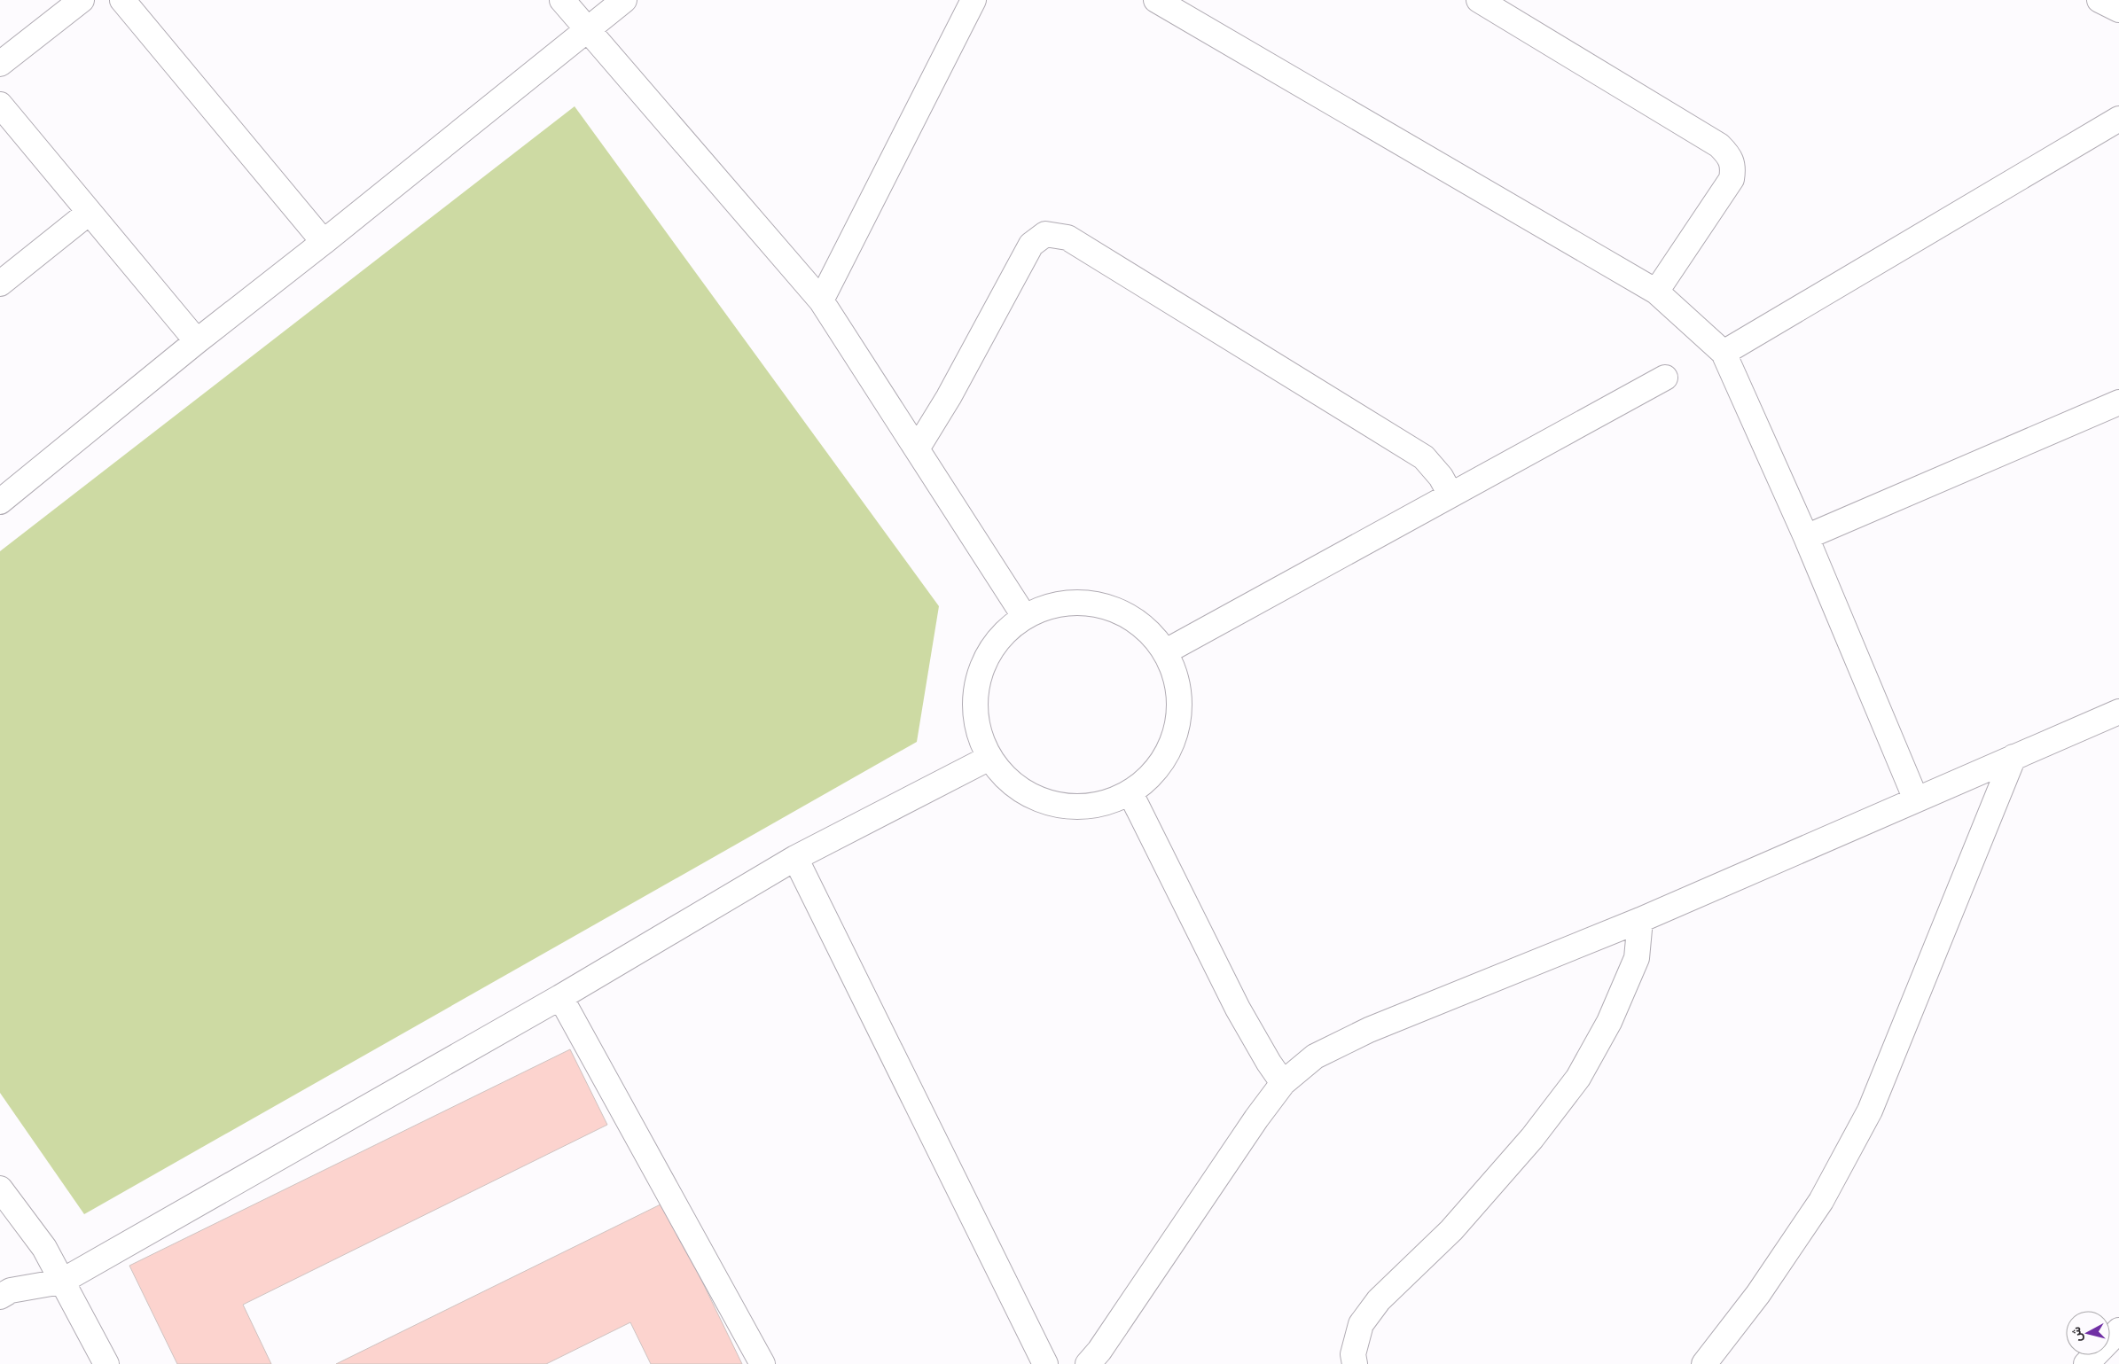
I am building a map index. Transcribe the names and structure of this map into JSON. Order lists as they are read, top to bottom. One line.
{"north":"left"}
